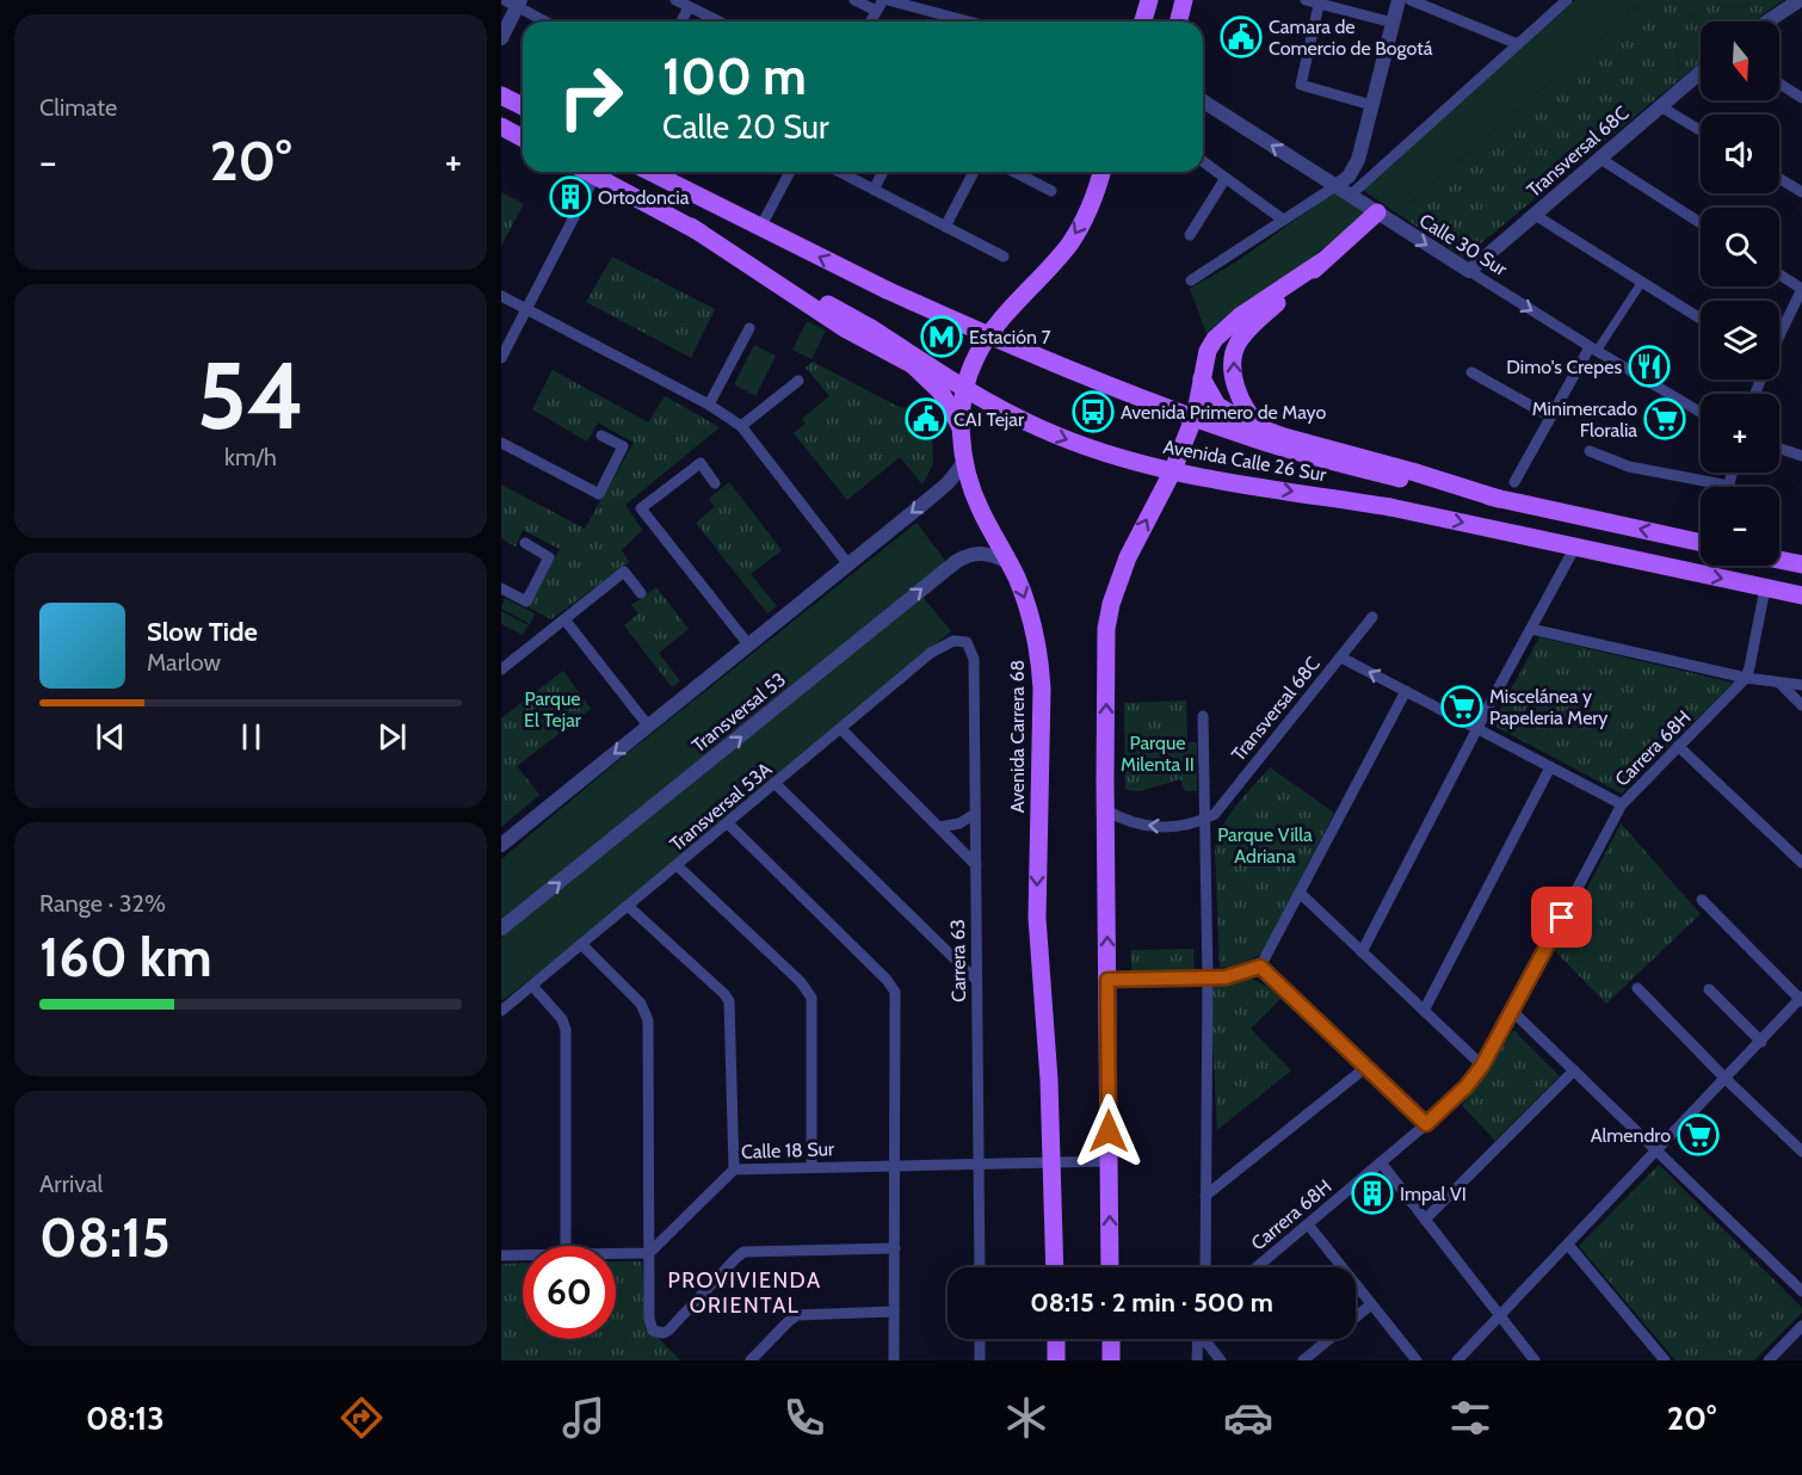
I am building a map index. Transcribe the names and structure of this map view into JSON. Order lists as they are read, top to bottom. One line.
{"streets":{"main road":["Avenida Calle 26 Sur","Avenida Carrera 68"],"street":["Transversal 68C","Calle 30 Sur","Transversal 53","Carrera 68H","Transversal 53A","Carrera 63","Calle 18 Sur"]},"crossings":[["Transversal 68C","Calle 30 Sur"],["Transversal 53","Avenida Carrera 68"],["Avenida Carrera 68","Calle 18 Sur"],["Transversal 53A","Carrera 63"],["Carrera 63","Calle 18 Sur"]],"districts":["PROVIVIENDA ORIENTAL"],"parks":["Parque El Tejar","Parque Milenta II","Parque Villa Adriana"],"places":{"public building":["Camara de Comercio de Bogotá","CAI Tejar"],"building":["Ortodoncia","Impal VI"],"metro station":["Estación 7"],"restaurant":["Dimo's Crepes"],"bus stop":["Avenida Primero de Mayo"],"supermarket":["Minimercado Floralia","Miscelánea y Papeleria Mery","Almendro"]},"north":"bottom","page":{"tile":["Climate",["54","km/h"],["Range · 32%","160 km"],["Arrival","08:15"]],"map_buttons":["+","−"],"turn":["100 m","Calle 20 Sur"],"heat":["−","20°","+"],"song":["Slow Tide","Marlow"],"limit":"60","trip":"08:15 · 2 min · 500 m","tabs":["08:13","20°"]}}
